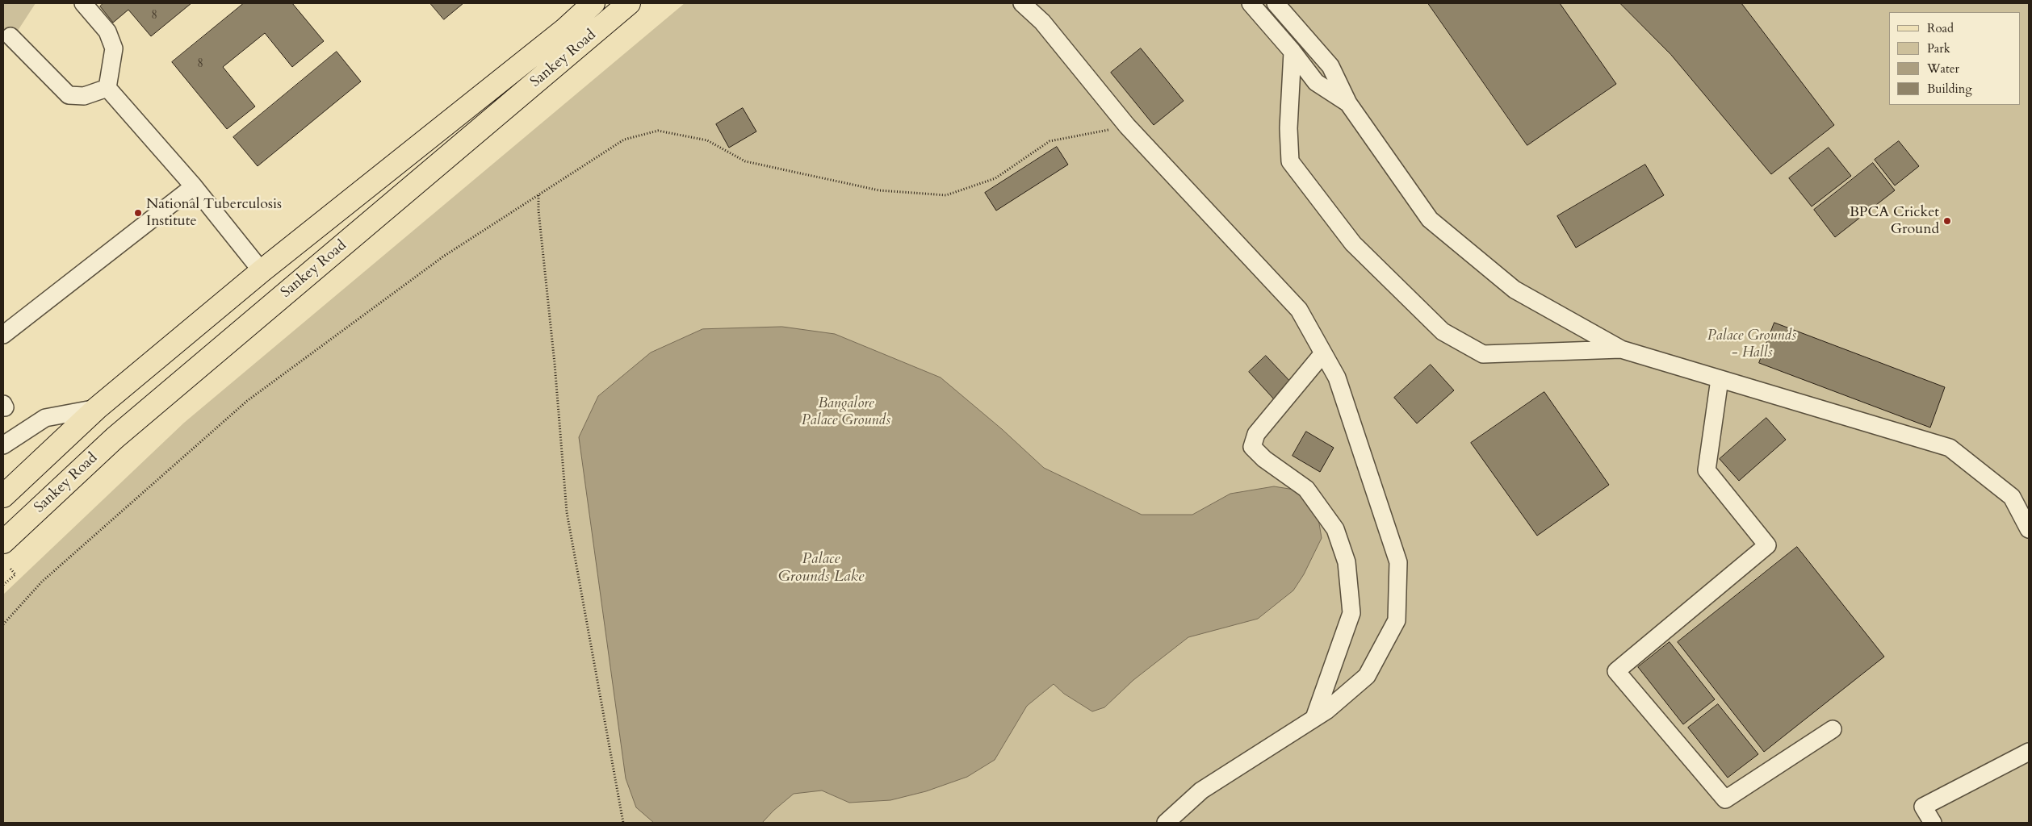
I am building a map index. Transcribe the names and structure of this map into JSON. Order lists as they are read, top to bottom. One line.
{"streets":{"main road":["Sankey Road"]},"water":["Palace Grounds Lake"],"parks":["Palace Grounds - Halls","Bangalore Palace Grounds"],"places":["National Tuberculosis Institute","BPCA Cricket Ground"],"house_numbers":["8","8"],"legend":["Road","Park","Water","Building"]}
